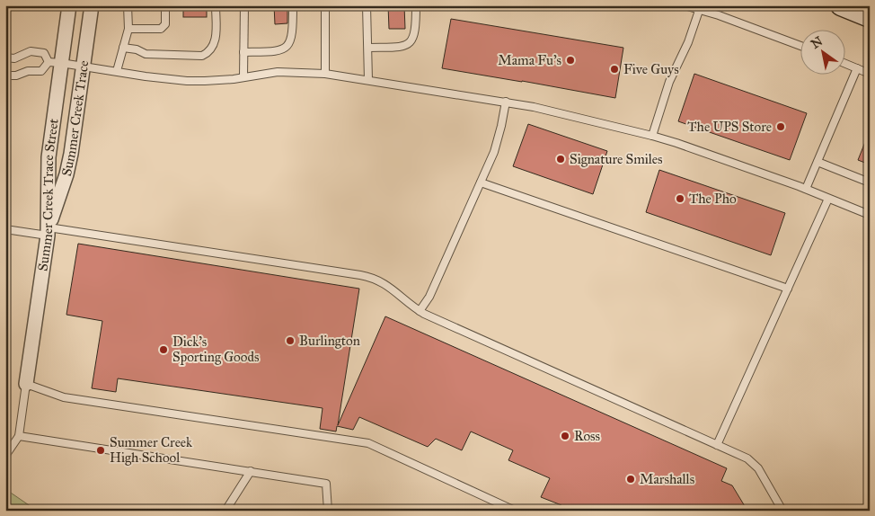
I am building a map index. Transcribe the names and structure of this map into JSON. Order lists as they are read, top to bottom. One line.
{"streets":{"street":["Summer Creek Trace","Summer Creek Trace Street"]},"crossings":[["Summer Creek Trace","Summer Creek Trace Street"]],"places":["Mama Fu's","Five Guys","The UPS Store","Signature Smiles","The Pho","Burlington","Dick's Sporting Goods","Ross","Summer Creek High School","Marshalls"],"north":"top left"}
